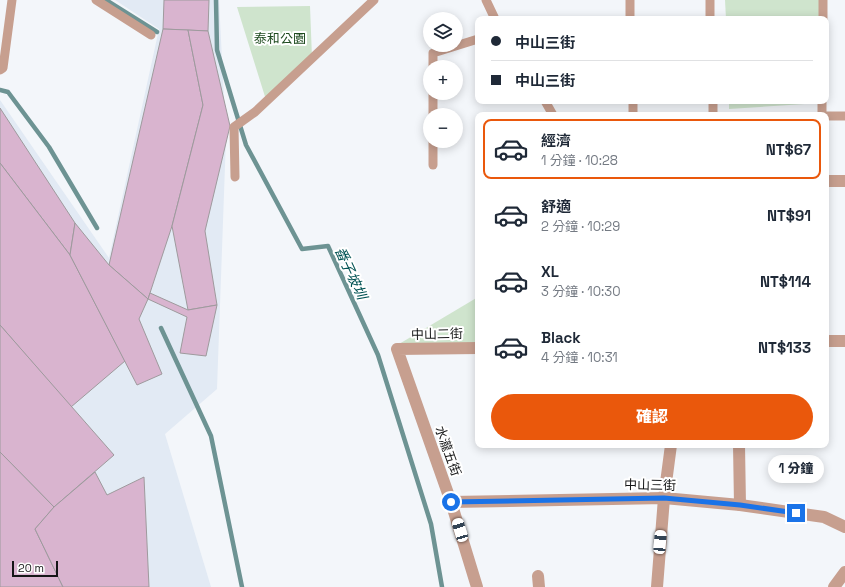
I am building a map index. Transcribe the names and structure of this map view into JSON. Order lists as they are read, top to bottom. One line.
{"streets":{"street":["中山二街","水瀧五街","中山三街"]},"crossings":[["中山二街","水瀧五街"],["水瀧五街","中山三街"]],"water":["番子坡圳"],"parks":["泰和公園"],"scale_bar":"20 m","page":{"map_buttons":["+","−"],"banner":["中山三街","中山三街"],"list":[{"name":"經濟","note":"1 分鐘 · 10:28","value":"NT$67"},{"name":"舒適","note":"2 分鐘 · 10:29","value":"NT$91"},{"name":"XL","note":"3 分鐘 · 10:30","value":"NT$114"},{"name":"Black","note":"4 分鐘 · 10:31","value":"NT$133"}],"buttons":"確認","bubble":"1 分鐘","scale":"20 m"}}
